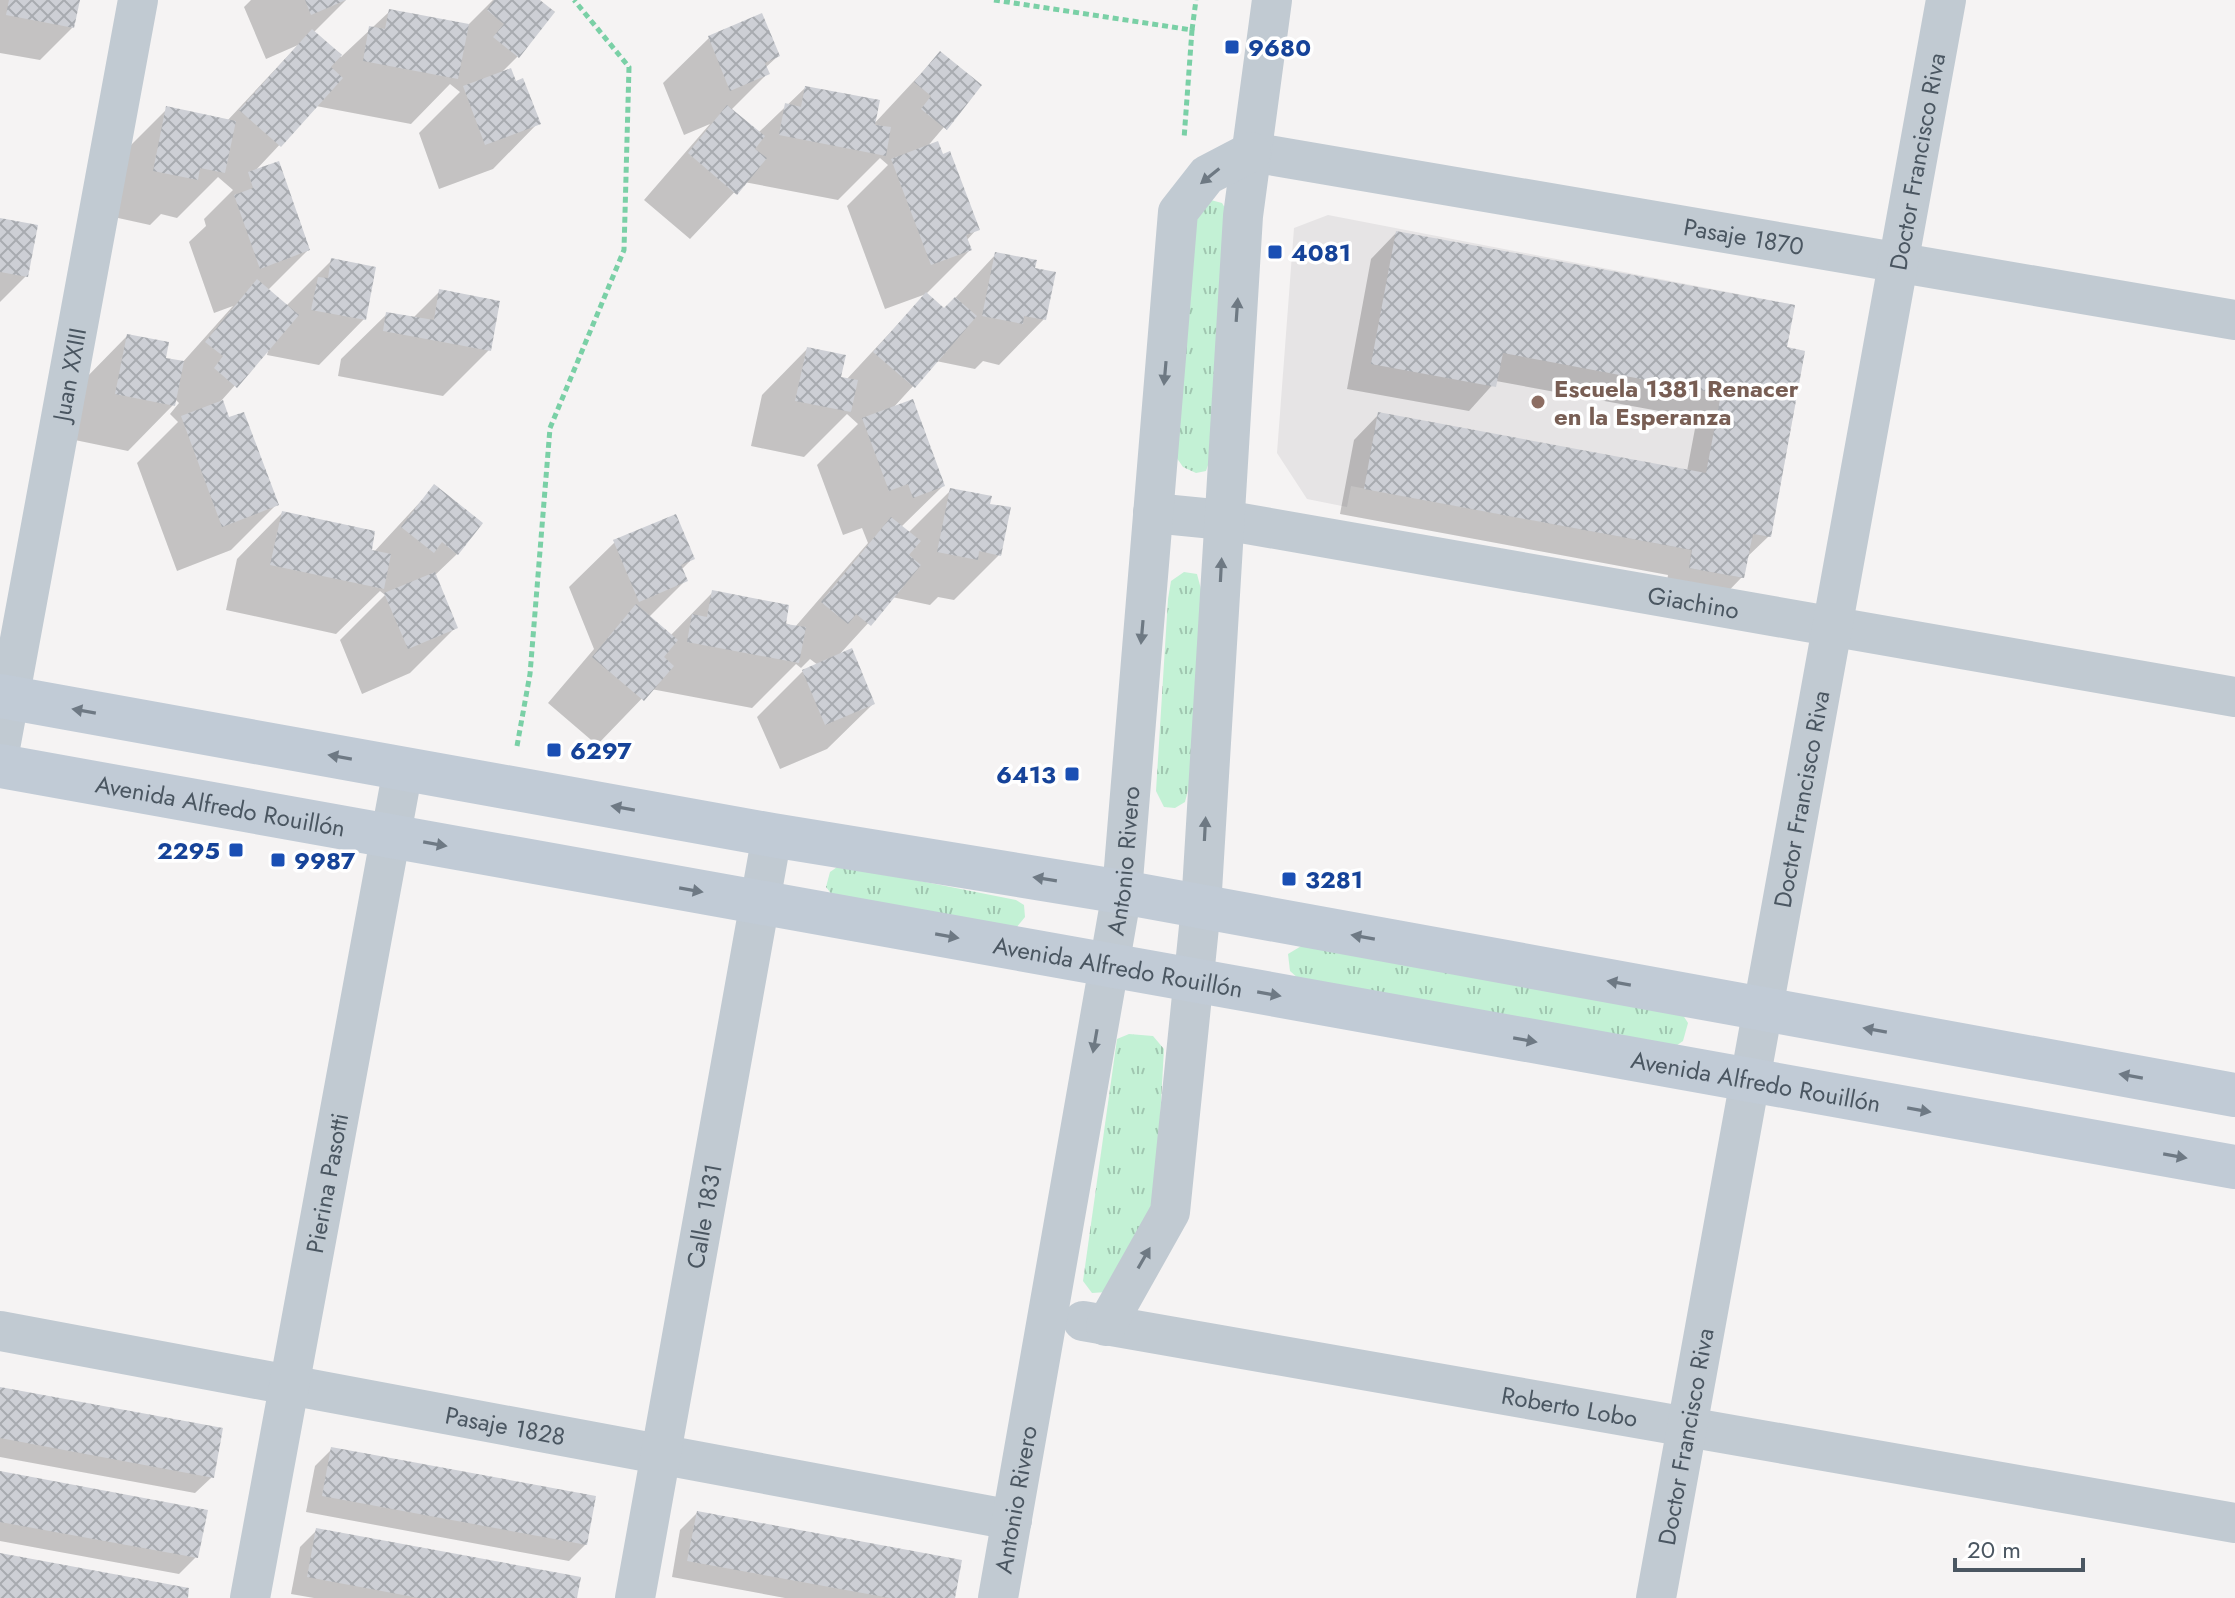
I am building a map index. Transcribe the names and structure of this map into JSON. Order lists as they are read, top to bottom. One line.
{"streets":{"street":["Doctor Francisco Riva","Pasaje 1870","Juan XXIII","Giachino","Avenida Alfredo Rouillón","Antonio Rivero","Pierina Pasotti","Calle 1831","Roberto Lobo","Pasaje 1828"]},"crossings":[["Doctor Francisco Riva","Pasaje 1870"],["Doctor Francisco Riva","Giachino"],["Doctor Francisco Riva","Avenida Alfredo Rouillón"],["Doctor Francisco Riva","Roberto Lobo"],["Giachino","Antonio Rivero"],["Avenida Alfredo Rouillón","Antonio Rivero"],["Avenida Alfredo Rouillón","Pierina Pasotti"],["Avenida Alfredo Rouillón","Calle 1831"],["Antonio Rivero","Roberto Lobo"],["Antonio Rivero","Pasaje 1828"],["Pierina Pasotti","Pasaje 1828"],["Calle 1831","Pasaje 1828"]],"places":{"transit":["9680","4081","6297","6413","2295","9987","3281"],"other":["Escuela 1381 Renacer en la Esperanza"]},"scale_bar":"20 m"}
